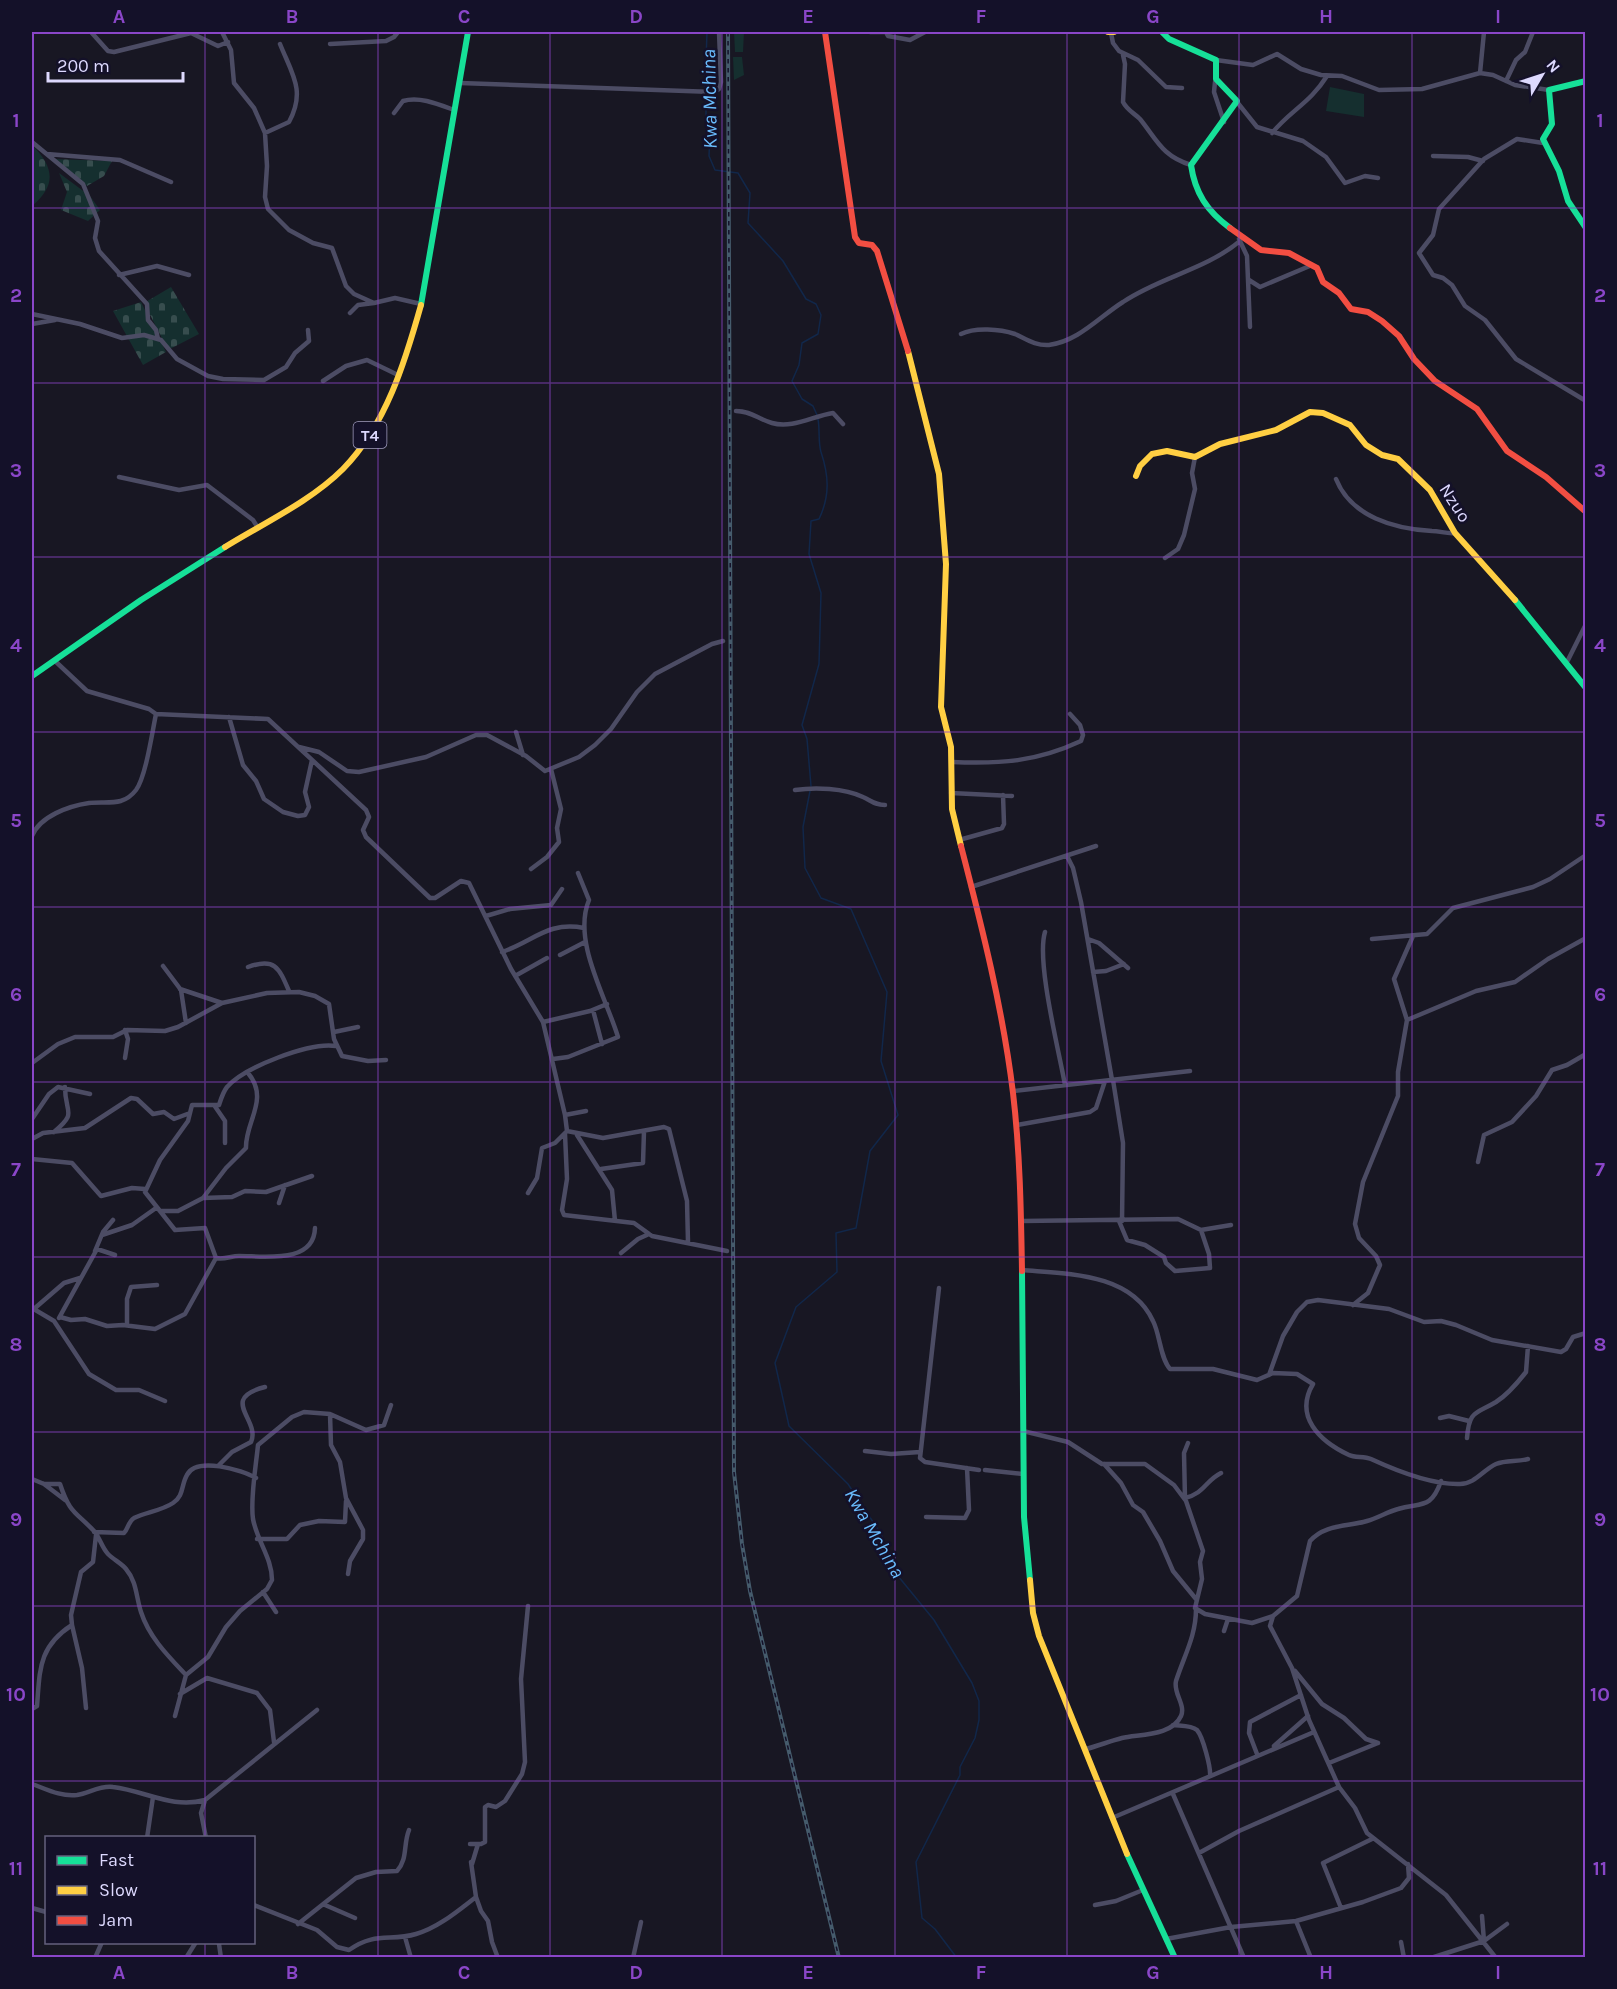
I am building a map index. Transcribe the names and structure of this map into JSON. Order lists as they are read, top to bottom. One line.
{"streets":{"main road":["T4","Nzuo"]},"water":["Kwa Mchina"],"legend":["Fast","Slow","Jam"],"scale_bar":"200 m","north":"top right","grid":{"columns":["A","B","C","D","E","F","G","H","I"],"rows":["1","2","3","4","5","6","7","8","9","10","11"]}}
